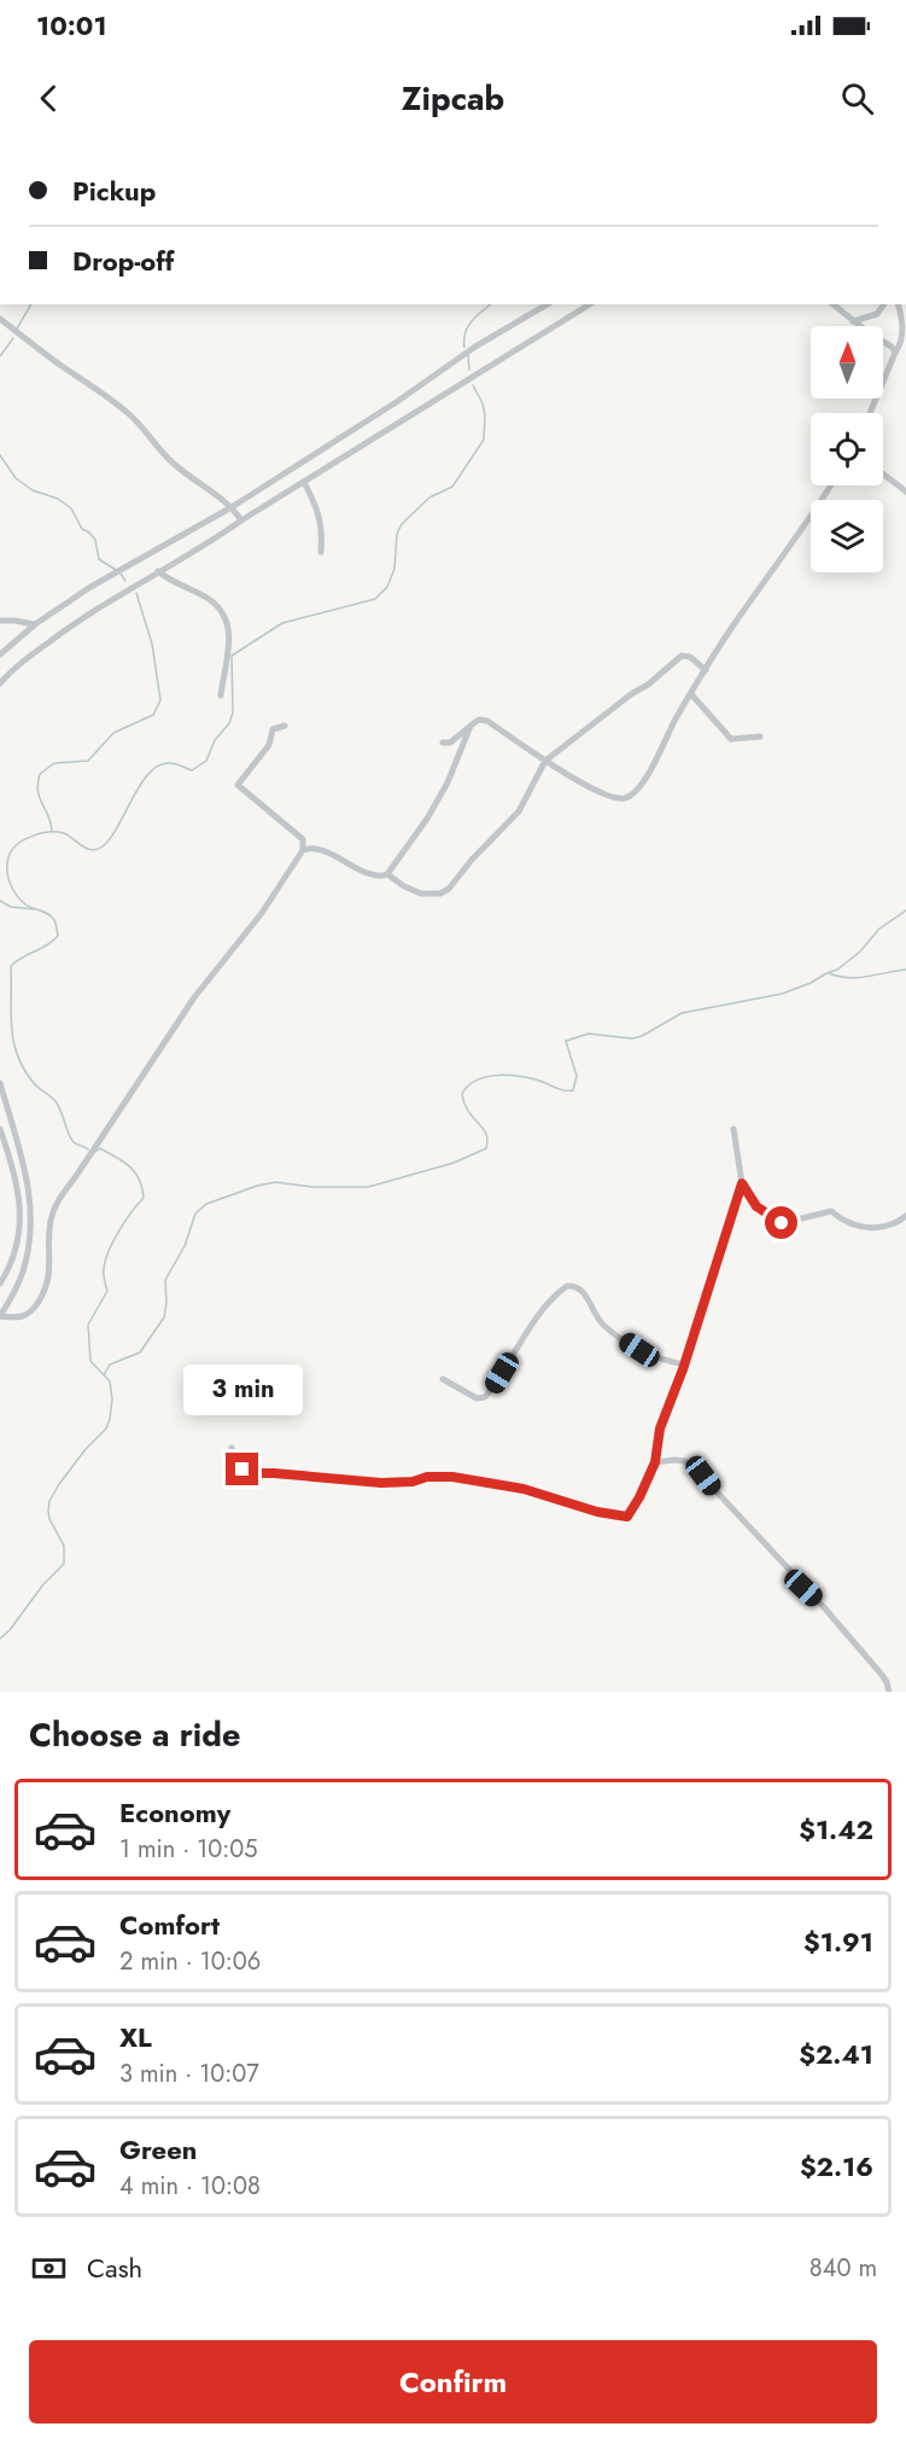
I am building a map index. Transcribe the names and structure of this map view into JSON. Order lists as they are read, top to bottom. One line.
{"north":"top","page":{"status":"10:01","header":"Zipcab","banner":["Pickup","Drop-off"],"bubble":"3 min","heading":"Choose a ride","list":[{"name":"Economy","note":"1 min · 10:05","value":"$1.42"},{"name":"Comfort","note":"2 min · 10:06","value":"$1.91"},{"name":"XL","note":"3 min · 10:07","value":"$2.41"},{"name":"Green","note":"4 min · 10:08","value":"$2.16"}],"pay":["Cash","840 m"],"buttons":"Confirm"}}
